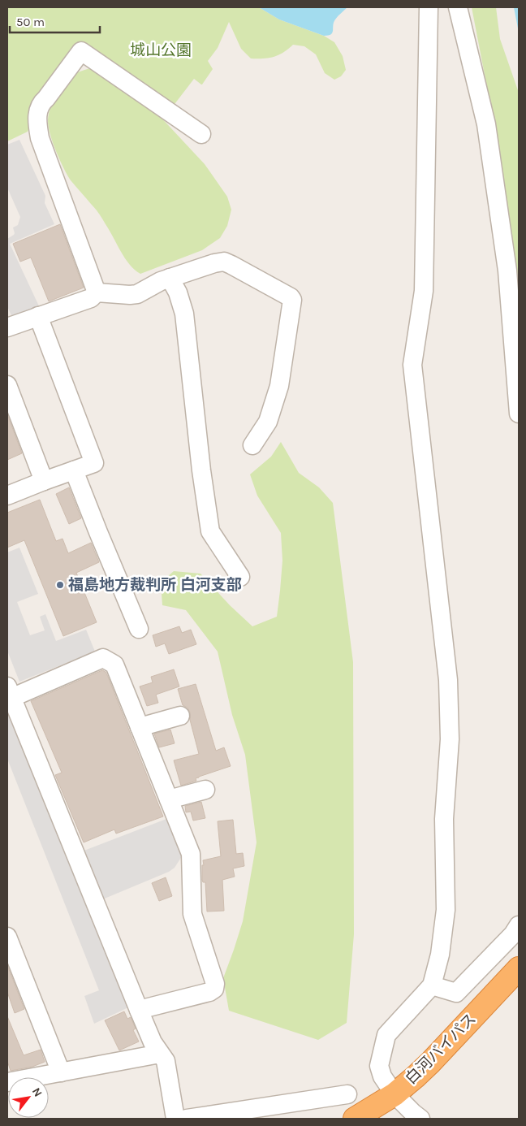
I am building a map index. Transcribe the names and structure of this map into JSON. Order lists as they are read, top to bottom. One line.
{"streets":{"highway":["白河バイパス"]},"parks":["城山公園"],"places":["福島地方裁判所 白河支部"],"scale_bar":"50 m","north":"top right"}
